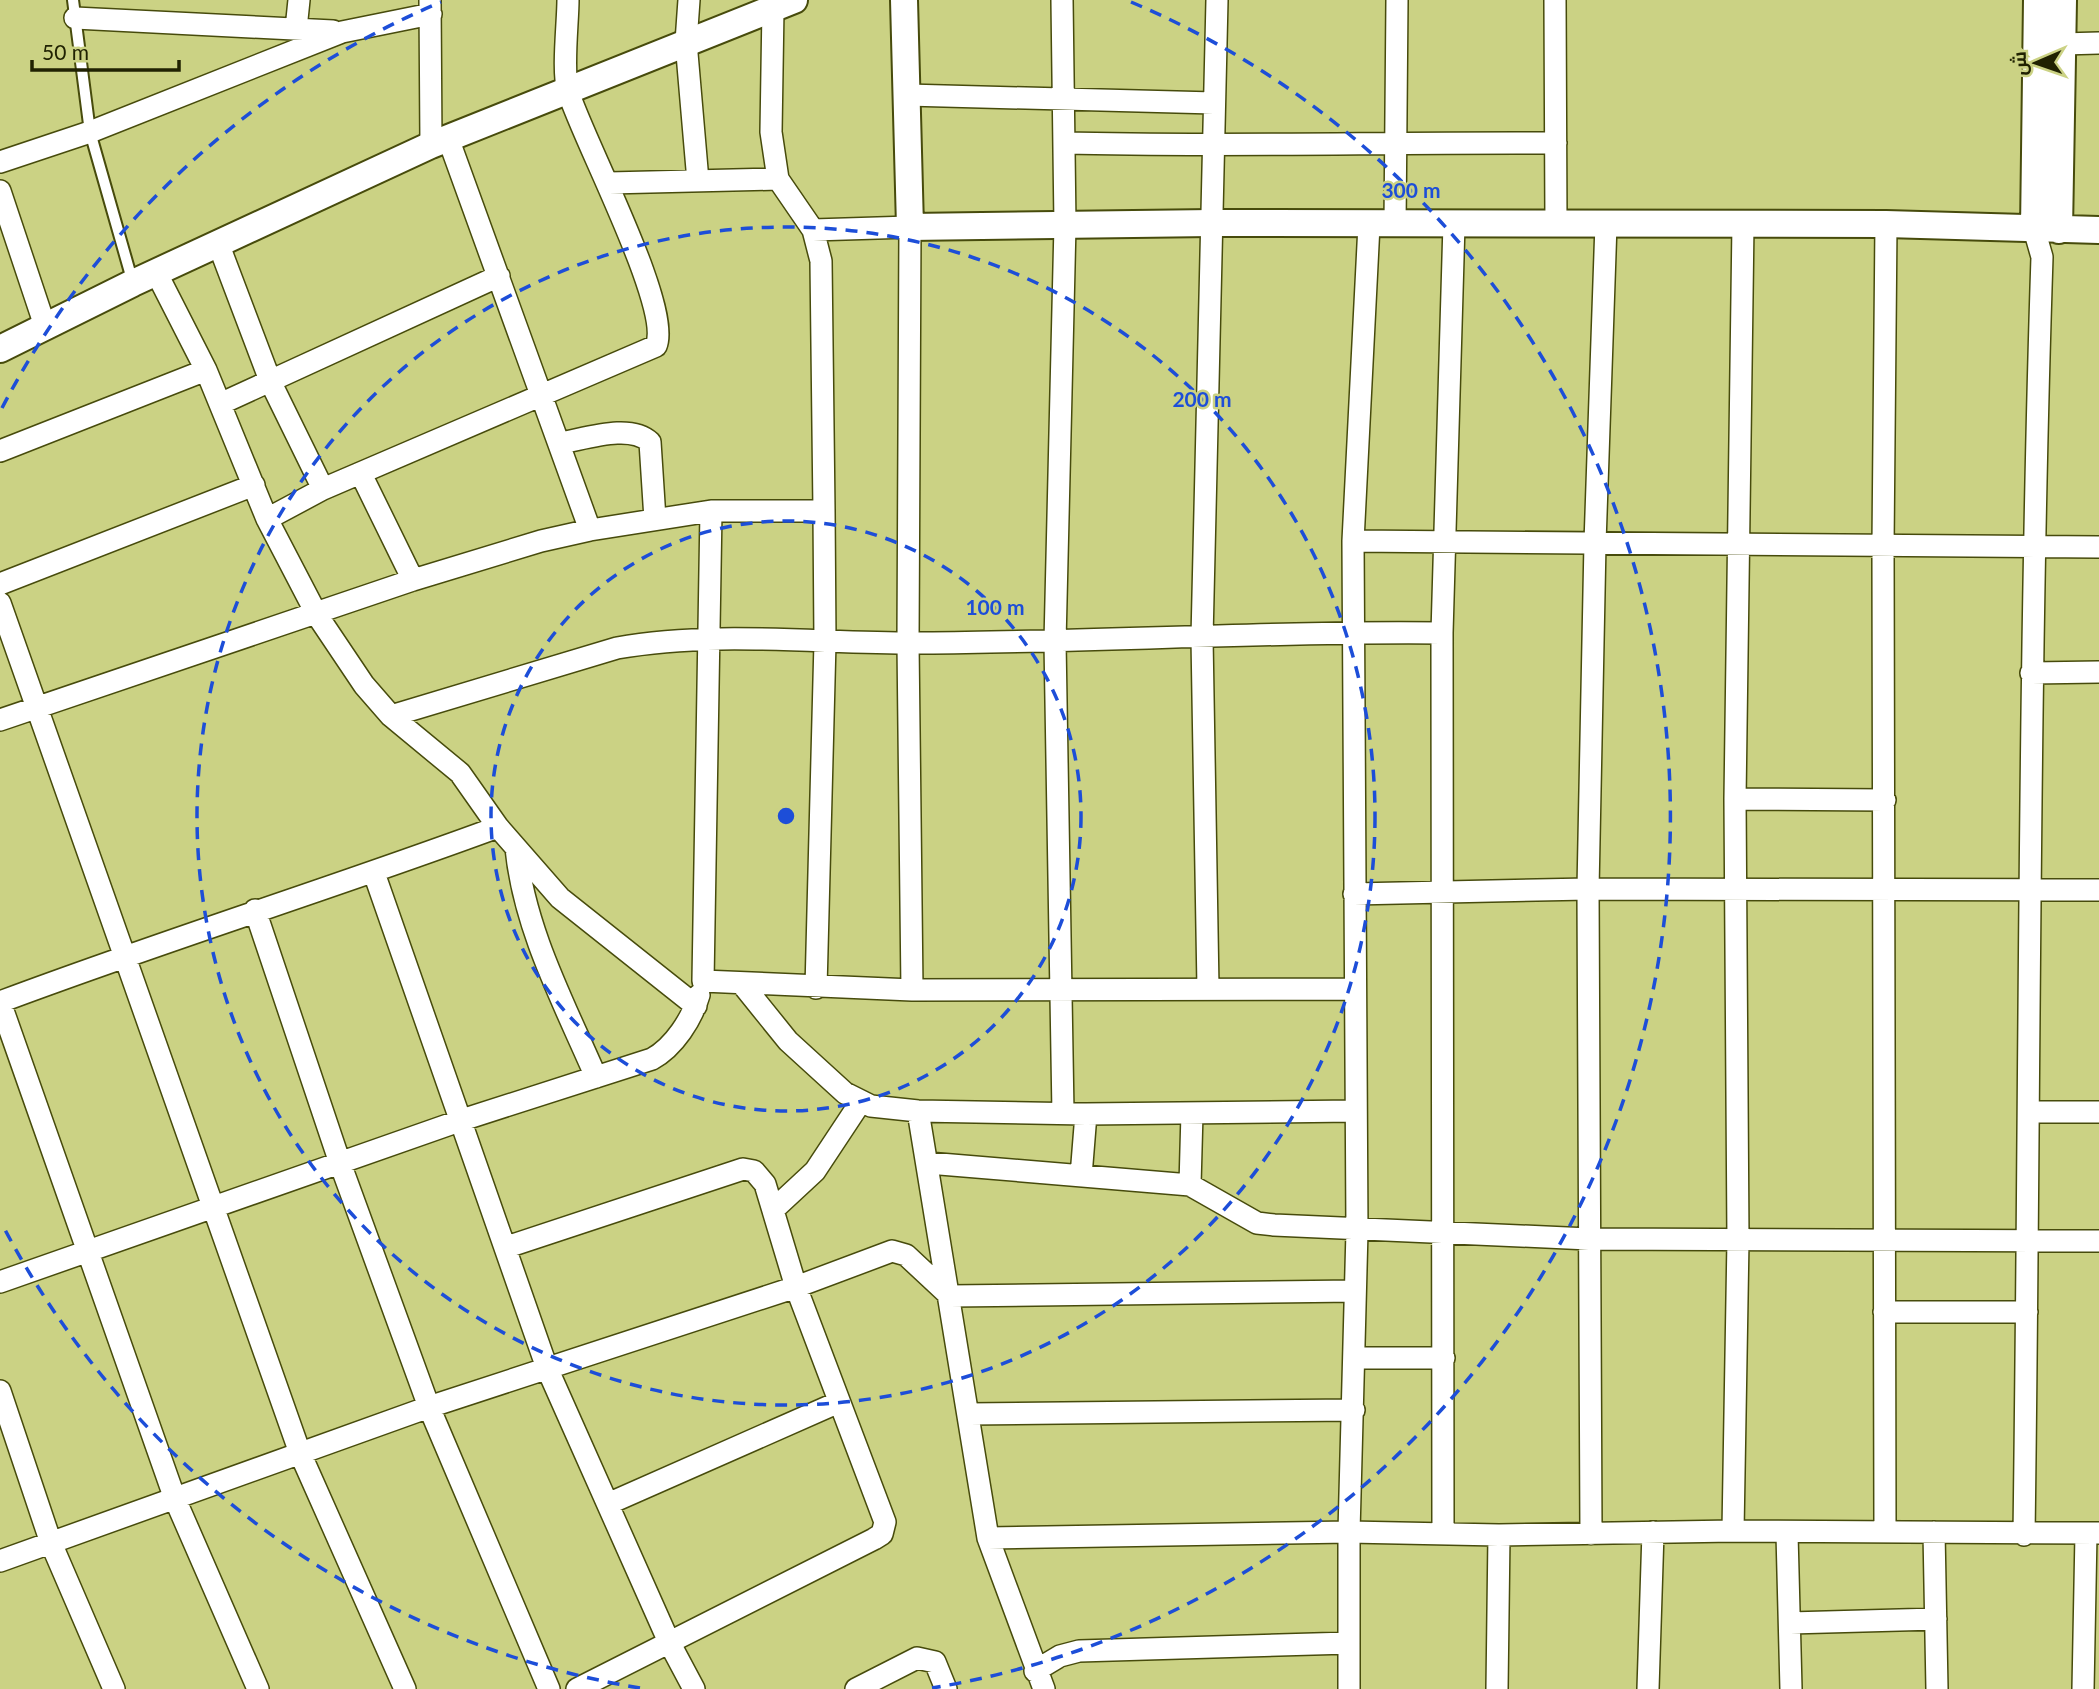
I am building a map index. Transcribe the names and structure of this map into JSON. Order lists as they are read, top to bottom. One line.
{"scale_bar":"50 m","north":"left","rings":["300 m","200 m","100 m"]}
